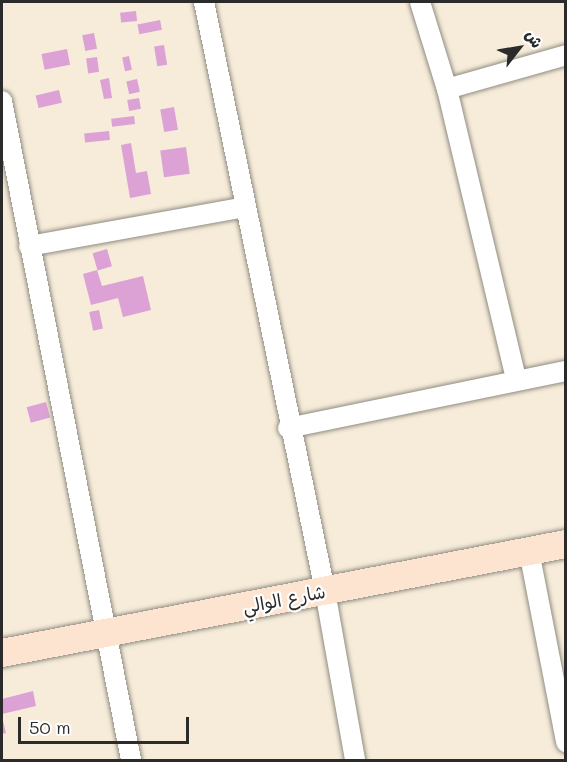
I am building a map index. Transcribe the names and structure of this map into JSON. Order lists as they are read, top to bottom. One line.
{"streets":{"main road":["شارع الوالي"]},"scale_bar":"50 m","north":"top right"}
